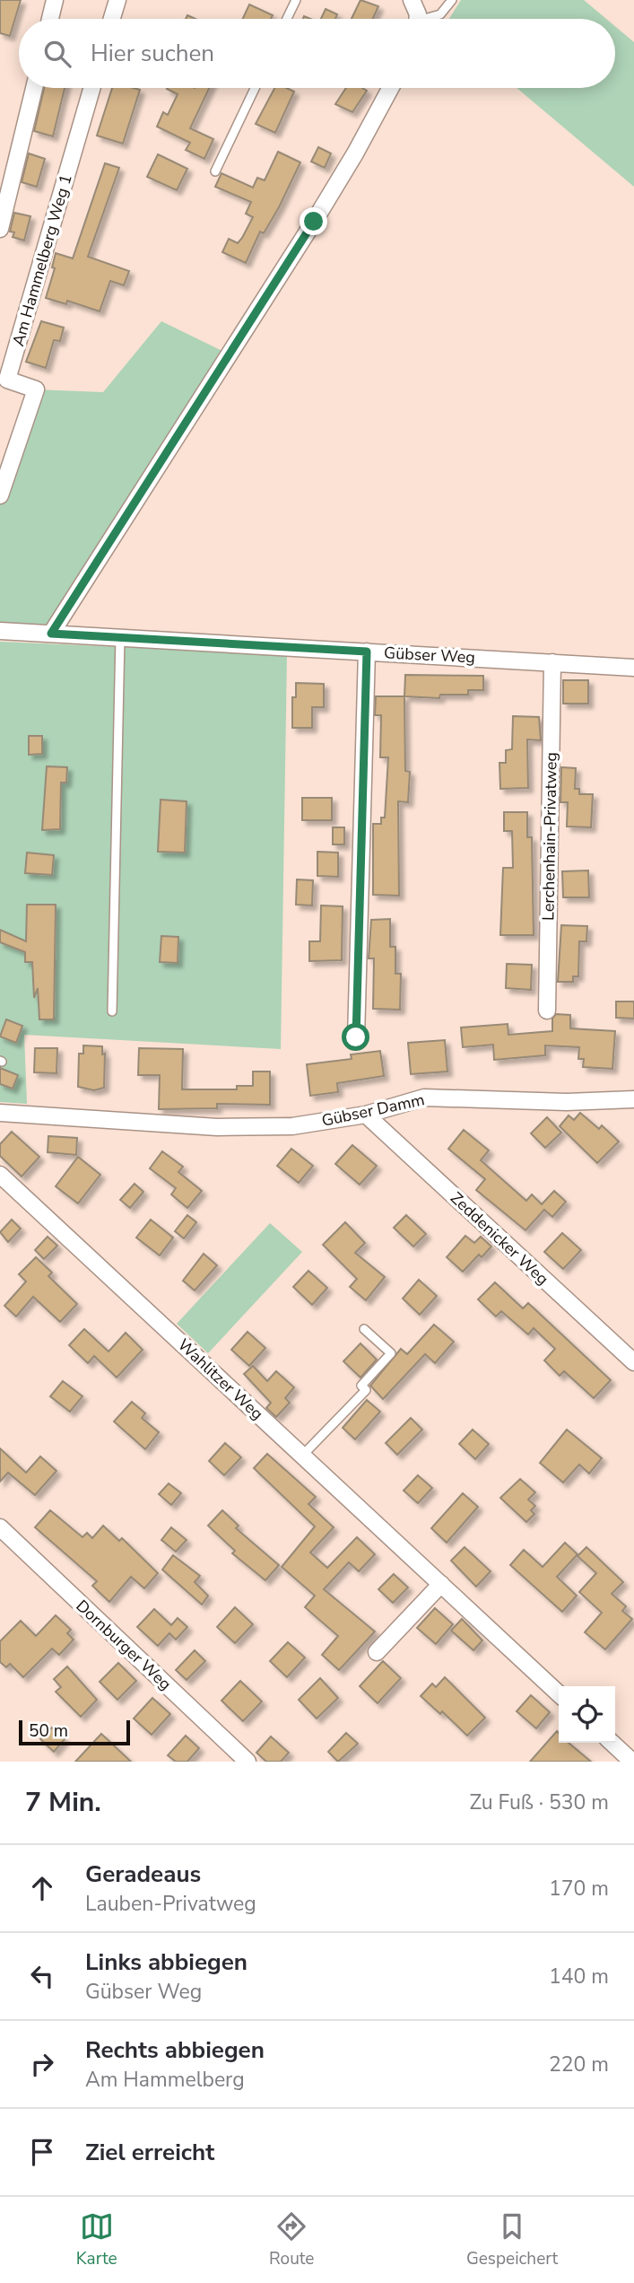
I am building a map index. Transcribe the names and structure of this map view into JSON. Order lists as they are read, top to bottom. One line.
{"streets":{"street":["Am Hammelberg Weg 1","Gübser Weg","Lerchenhain-Privatweg","Gübser Damm","Zeddenicker Weg","Wahlitzer Weg","Dornburger Weg"]},"crossings":[["Gübser Weg","Lerchenhain-Privatweg"],["Gübser Damm","Zeddenicker Weg"]],"scale_bar":"50 m","page":{"search":"Hier suchen","scale":"50 m","heading":["7 Min.","Zu Fuß · 530 m"],"list":[["Geradeaus","Lauben-Privatweg","170 m"],["Links abbiegen","Gübser Weg","140 m"],["Rechts abbiegen","Am Hammelberg","220 m"],"Ziel erreicht"],"nav":["Karte","Route","Gespeichert"]}}
